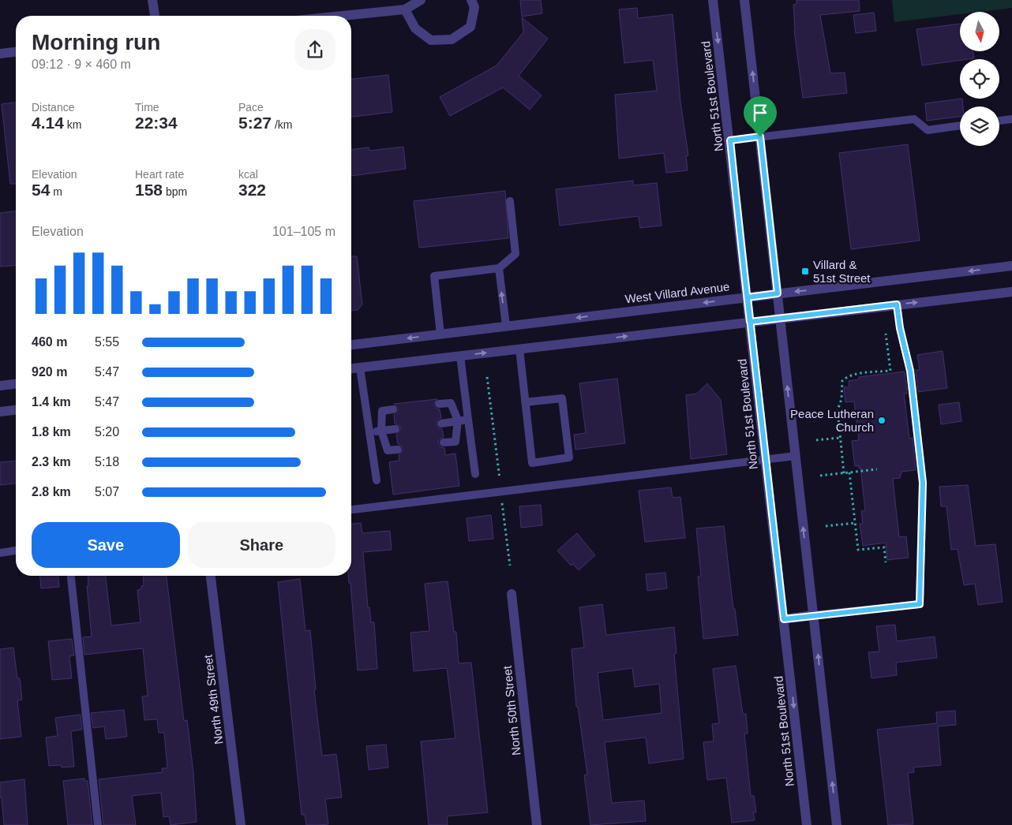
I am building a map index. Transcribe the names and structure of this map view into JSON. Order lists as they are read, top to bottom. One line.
{"streets":{"street":["North 51st Boulevard","West Villard Avenue","North 49th Street","North 50th Street"]},"crossings":[["North 51st Boulevard","West Villard Avenue"]],"places":{"transit":["Villard & 51st Street"],"other":["Peace Lutheran Church"]},"north":"bottom","page":{"heading":["Morning run","09:12 · 9 × 460 m"],"stats":[["Distance","4.14 km"],["Time","22:34"],["Pace","5:27 /km"],["Elevation","54 m"],["Heart rate","158 bpm"],["kcal","322"]],"chart":["Elevation","101–105 m"],"list":[{"name":"460 m","note":"5:55"},{"name":"920 m","note":"5:47"},{"name":"1.4 km","note":"5:47"},{"name":"1.8 km","note":"5:20"},{"name":"2.3 km","note":"5:18"},{"name":"2.8 km","note":"5:07"}],"buttons":["Save","Share"]}}
